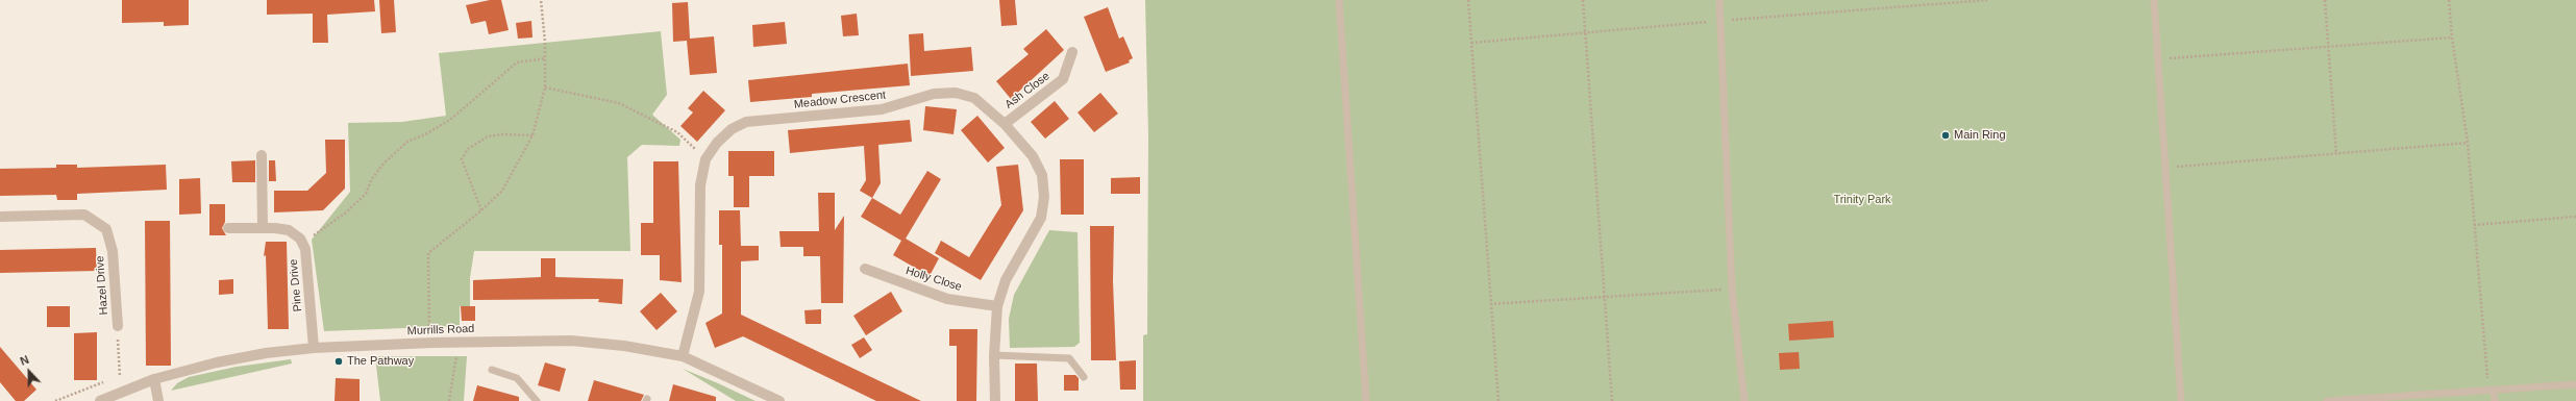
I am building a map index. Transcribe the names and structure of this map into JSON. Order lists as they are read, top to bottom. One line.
{"streets":{"street":["Ash Close","Meadow Crescent","Holly Close","Hazel Drive","Pine Drive","Murrills Road"]},"crossings":[["Ash Close","Meadow Crescent"],["Meadow Crescent","Holly Close"],["Meadow Crescent","Murrills Road"],["Pine Drive","Murrills Road"]],"parks":["Trinity Park"],"places":["Main Ring","The Pathway"],"north":"top"}
